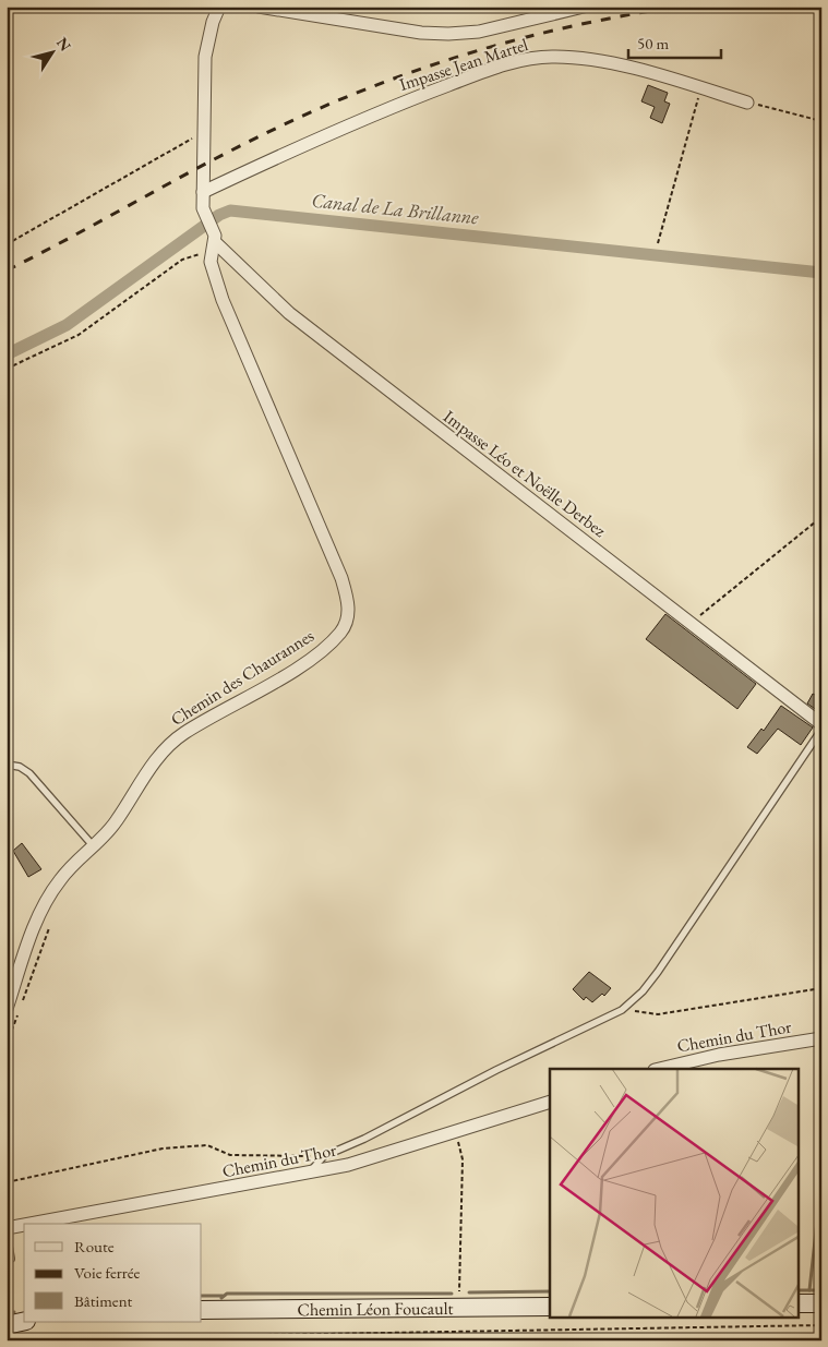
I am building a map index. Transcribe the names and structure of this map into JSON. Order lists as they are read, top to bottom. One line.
{"streets":{"main road":["Chemin Léon Foucault"],"street":["Impasse Jean Martel","Impasse Léo et Noëlle Derbez","Chemin des Chaurannes","Chemin du Thor"]},"water":["Canal de La Brillanne"],"legend":["Route","Voie ferrée","Bâtiment"],"scale_bar":"50 m","north":"top right"}
